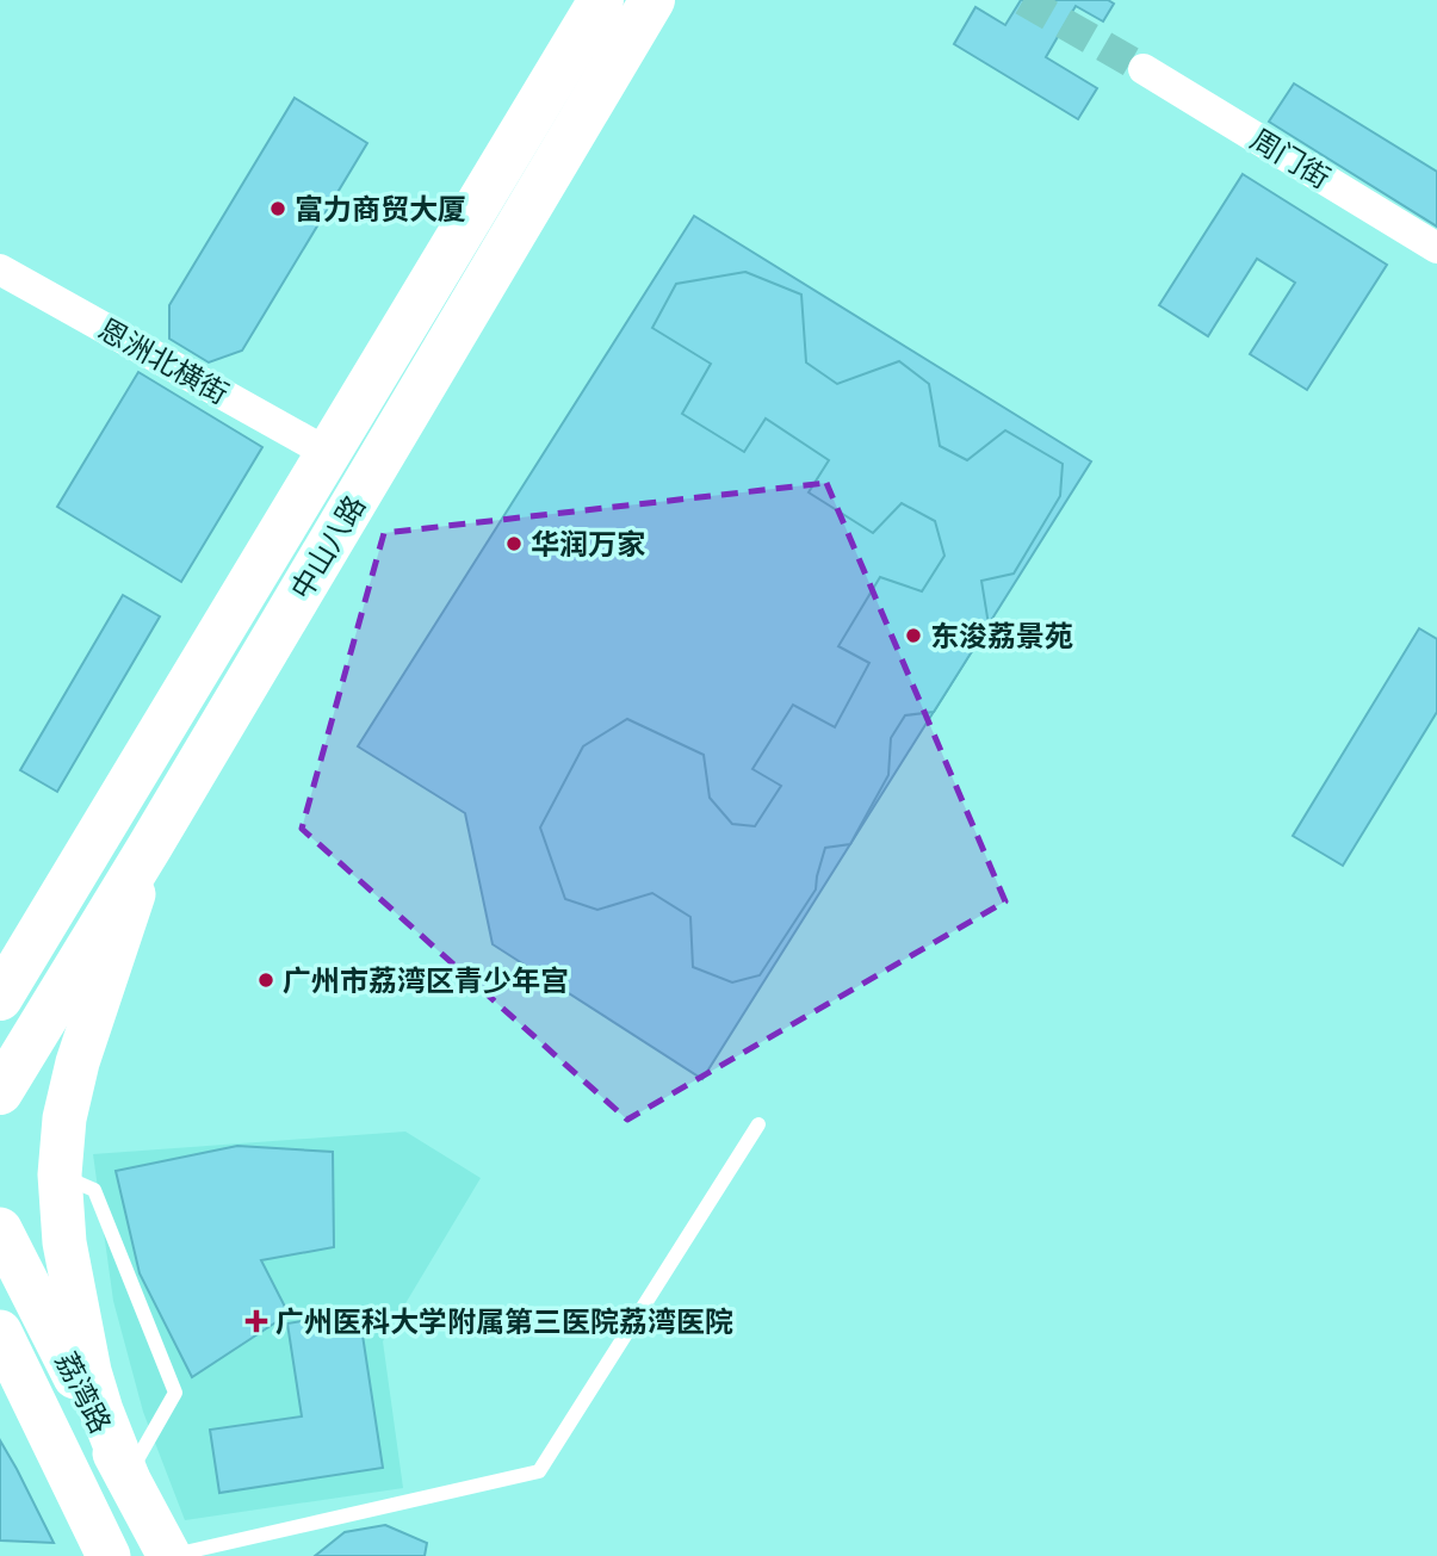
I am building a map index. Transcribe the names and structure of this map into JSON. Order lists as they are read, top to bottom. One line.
{"streets":{"main road":["中山八路","荔湾路"],"street":["周门街","恩洲北横街"]},"crossings":[["恩洲北横街","中山八路"]],"places":{"other":["富力商贸大厦","华润万家","东浚荔景苑","广州市荔湾区青少年宫"],"health":["广州医科大学附属第三医院荔湾医院"]}}
